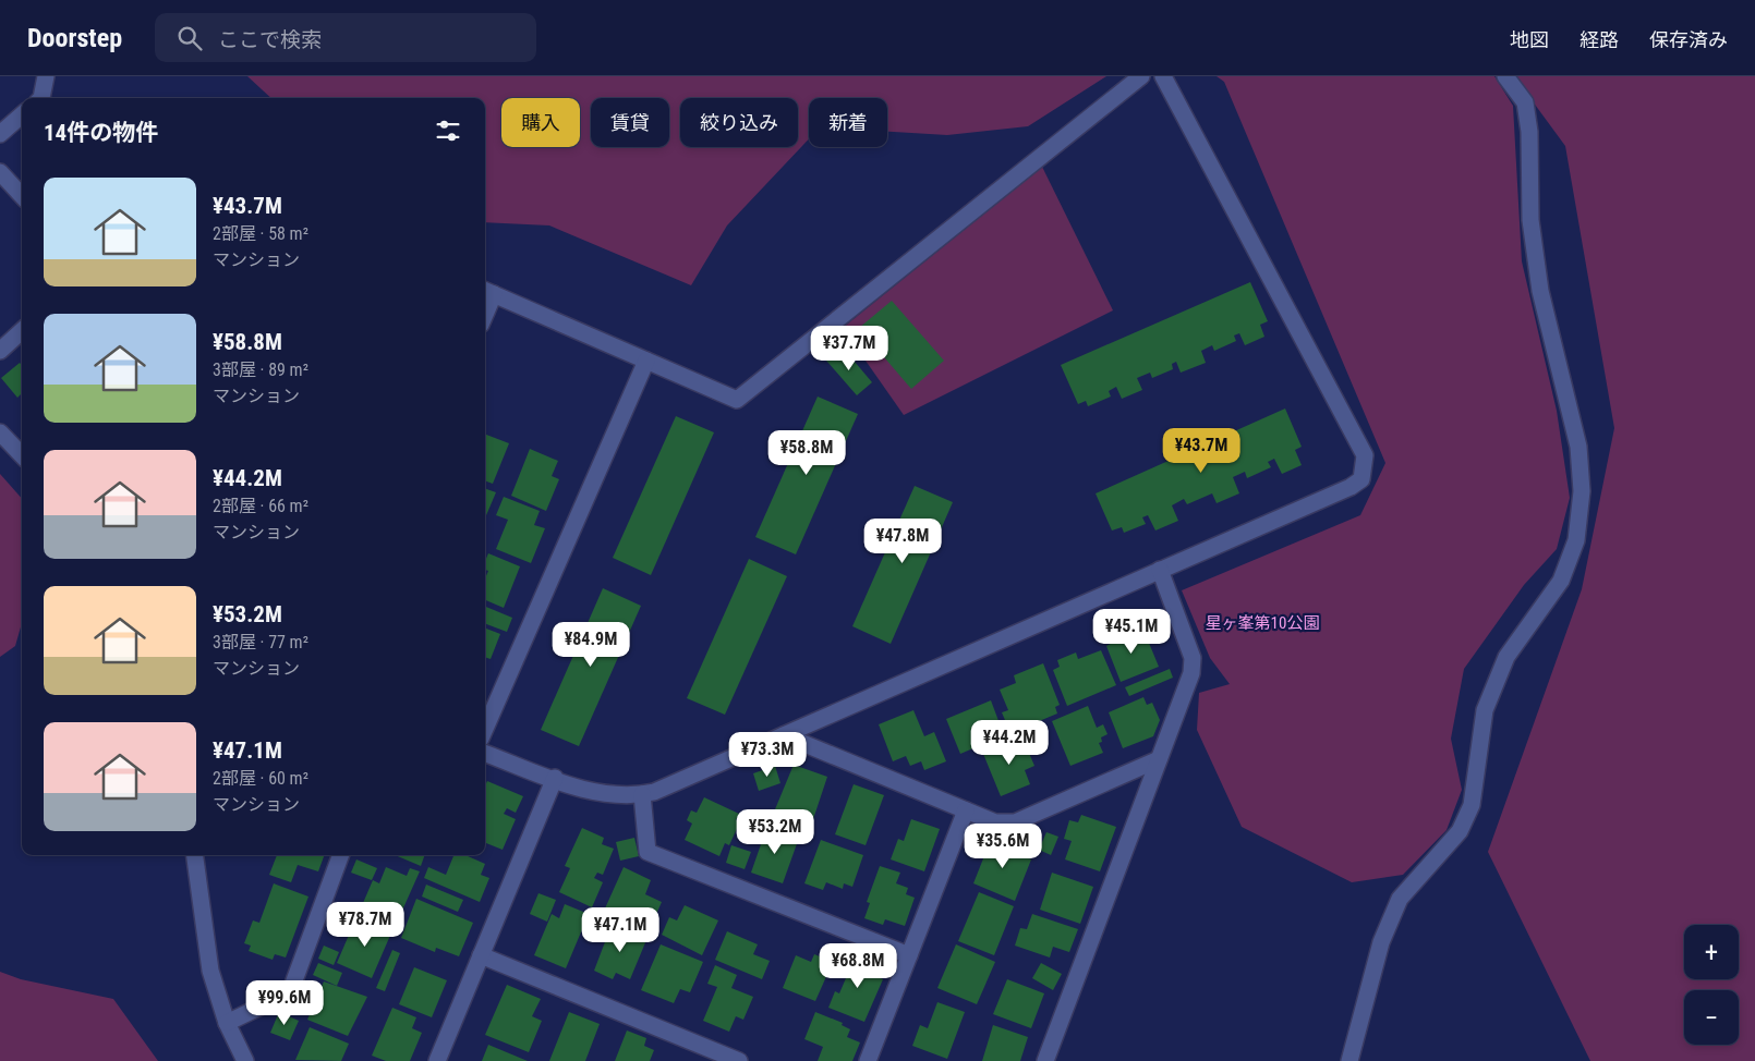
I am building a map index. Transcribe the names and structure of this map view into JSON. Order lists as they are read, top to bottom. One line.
{"parks":["星ヶ峯第10公園"],"page":{"header":"Doorstep","search":"ここで検索","nav":["地図","経路","保存済み"],"chip":["購入","賃貸","絞り込み","新着"],"heading":"14件の物件","list":[{"name":"¥43.7M","note":"2部屋 · 58 m² · マンション"},{"name":"¥58.8M","note":"3部屋 · 89 m² · マンション"},{"name":"¥44.2M","note":"2部屋 · 66 m² · マンション"},{"name":"¥53.2M","note":"3部屋 · 77 m² · マンション"},{"name":"¥47.1M","note":"2部屋 · 60 m² · マンション"}],"price":["¥37.7M","¥43.7M","¥58.8M","¥47.8M","¥45.1M","¥84.9M","¥44.2M","¥73.3M","¥53.2M","¥35.6M","¥78.7M","¥47.1M","¥68.8M","¥99.6M"],"map_buttons":["+","−"]}}
